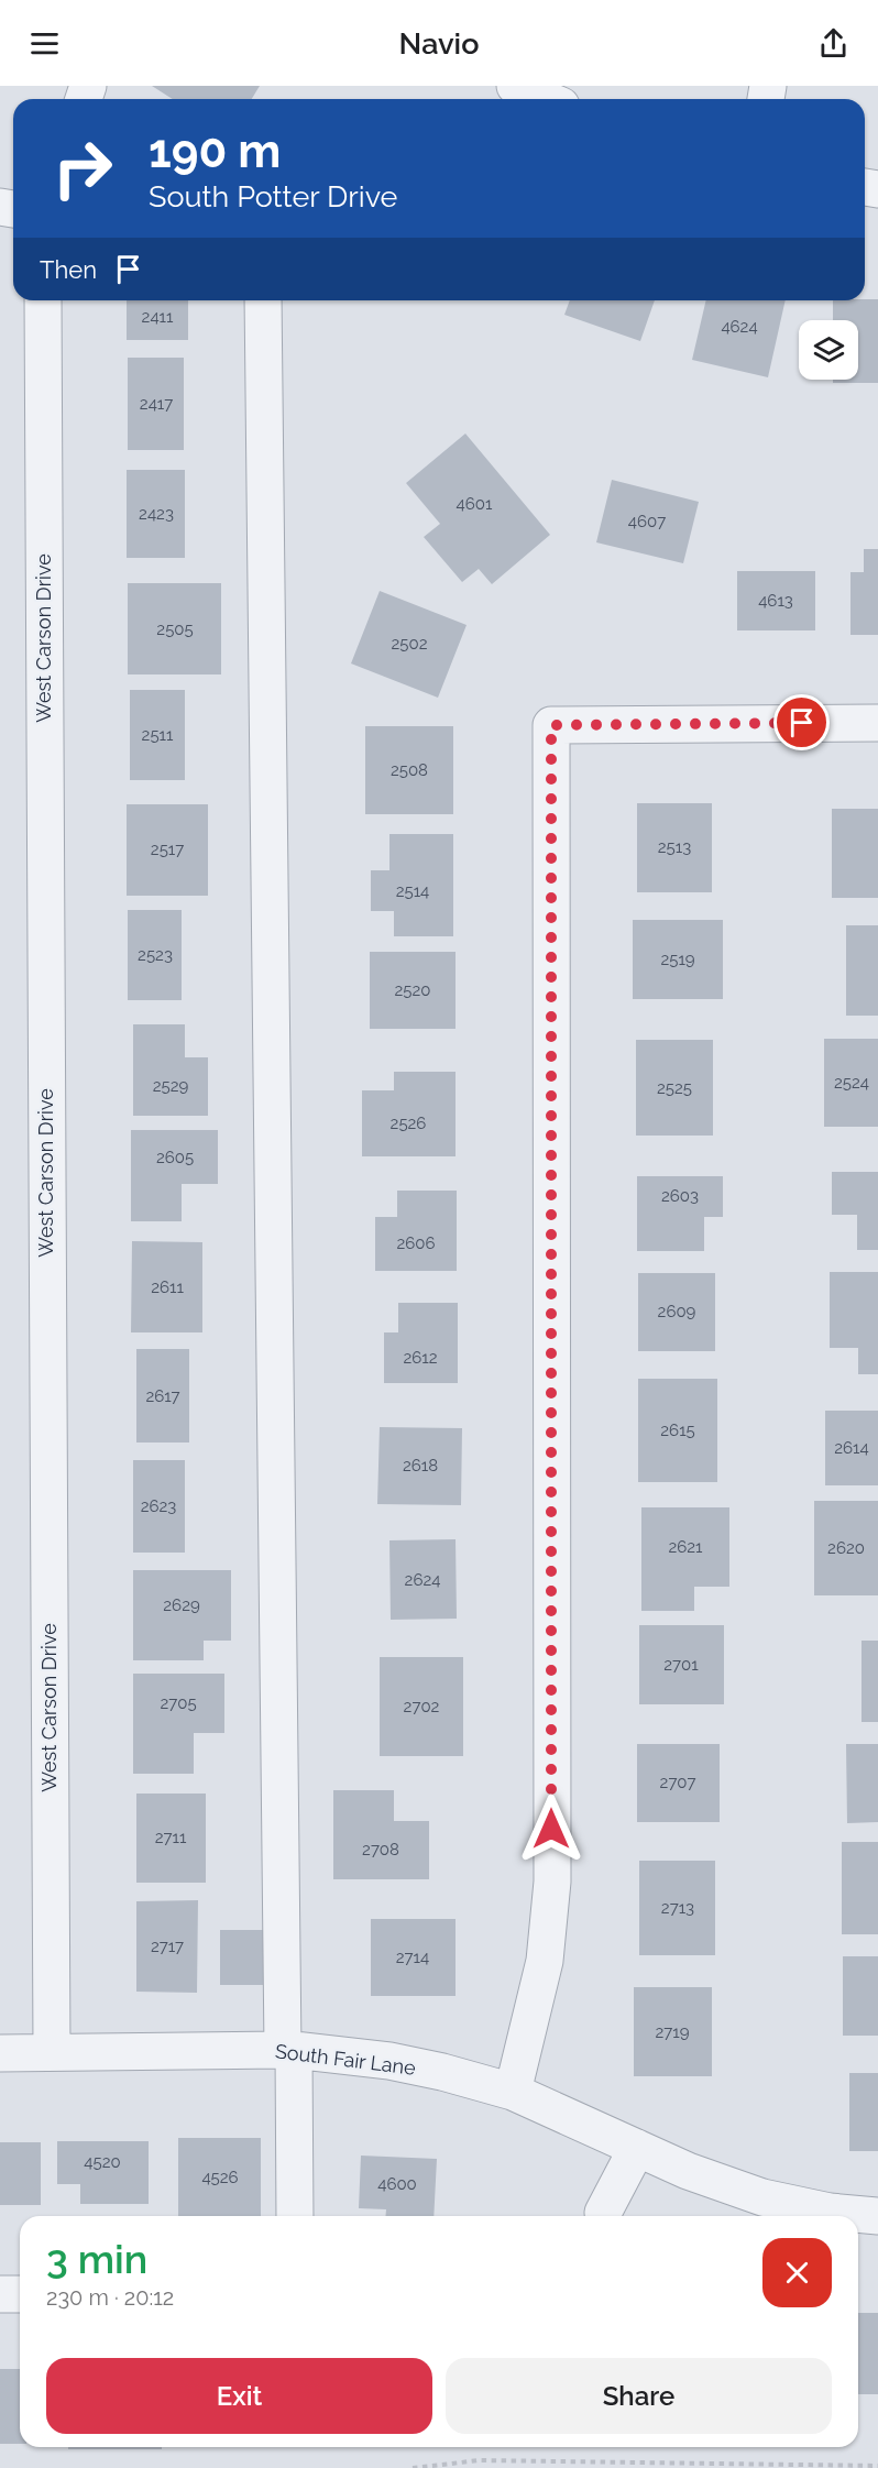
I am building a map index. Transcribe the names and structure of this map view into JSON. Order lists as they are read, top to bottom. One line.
{"streets":{"street":["West Carson Drive","South Fair Lane"]},"crossings":[["West Carson Drive","South Fair Lane"]],"house_numbers":["2411","4624","2417","4601","2423","4607","4613","2505","2502","2511","2508","2513","2517","2514","2523","2519","2520","2524","2529","2525","2526","2605","2603","2606","2611","2609","2612","2617","2615","2614","2618","2623","2621","2620","2624","2629","2701","2705","2702","2707","2711","2708","2713","2717","2714","2719","4520","4526","4600"],"page":{"header":"Navio","turn":["190 m","South Potter Drive"],"then":"Then","heading":["3 min","230 m · 20:12"],"buttons":["Exit","Share"]}}
